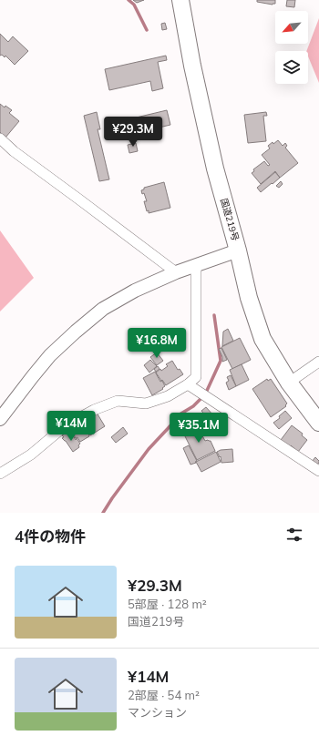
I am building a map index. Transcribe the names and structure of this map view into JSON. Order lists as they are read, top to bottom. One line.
{"streets":{"highway":["国道219号"]},"north":"bottom left","page":{"price":["¥29.3M","¥16.8M","¥14M","¥35.1M"],"heading":"4件の物件","list":[{"name":"¥29.3M","note":"5部屋 · 128 m² · 国道219号"},{"name":"¥14M","note":"2部屋 · 54 m² · マンション"}]}}
